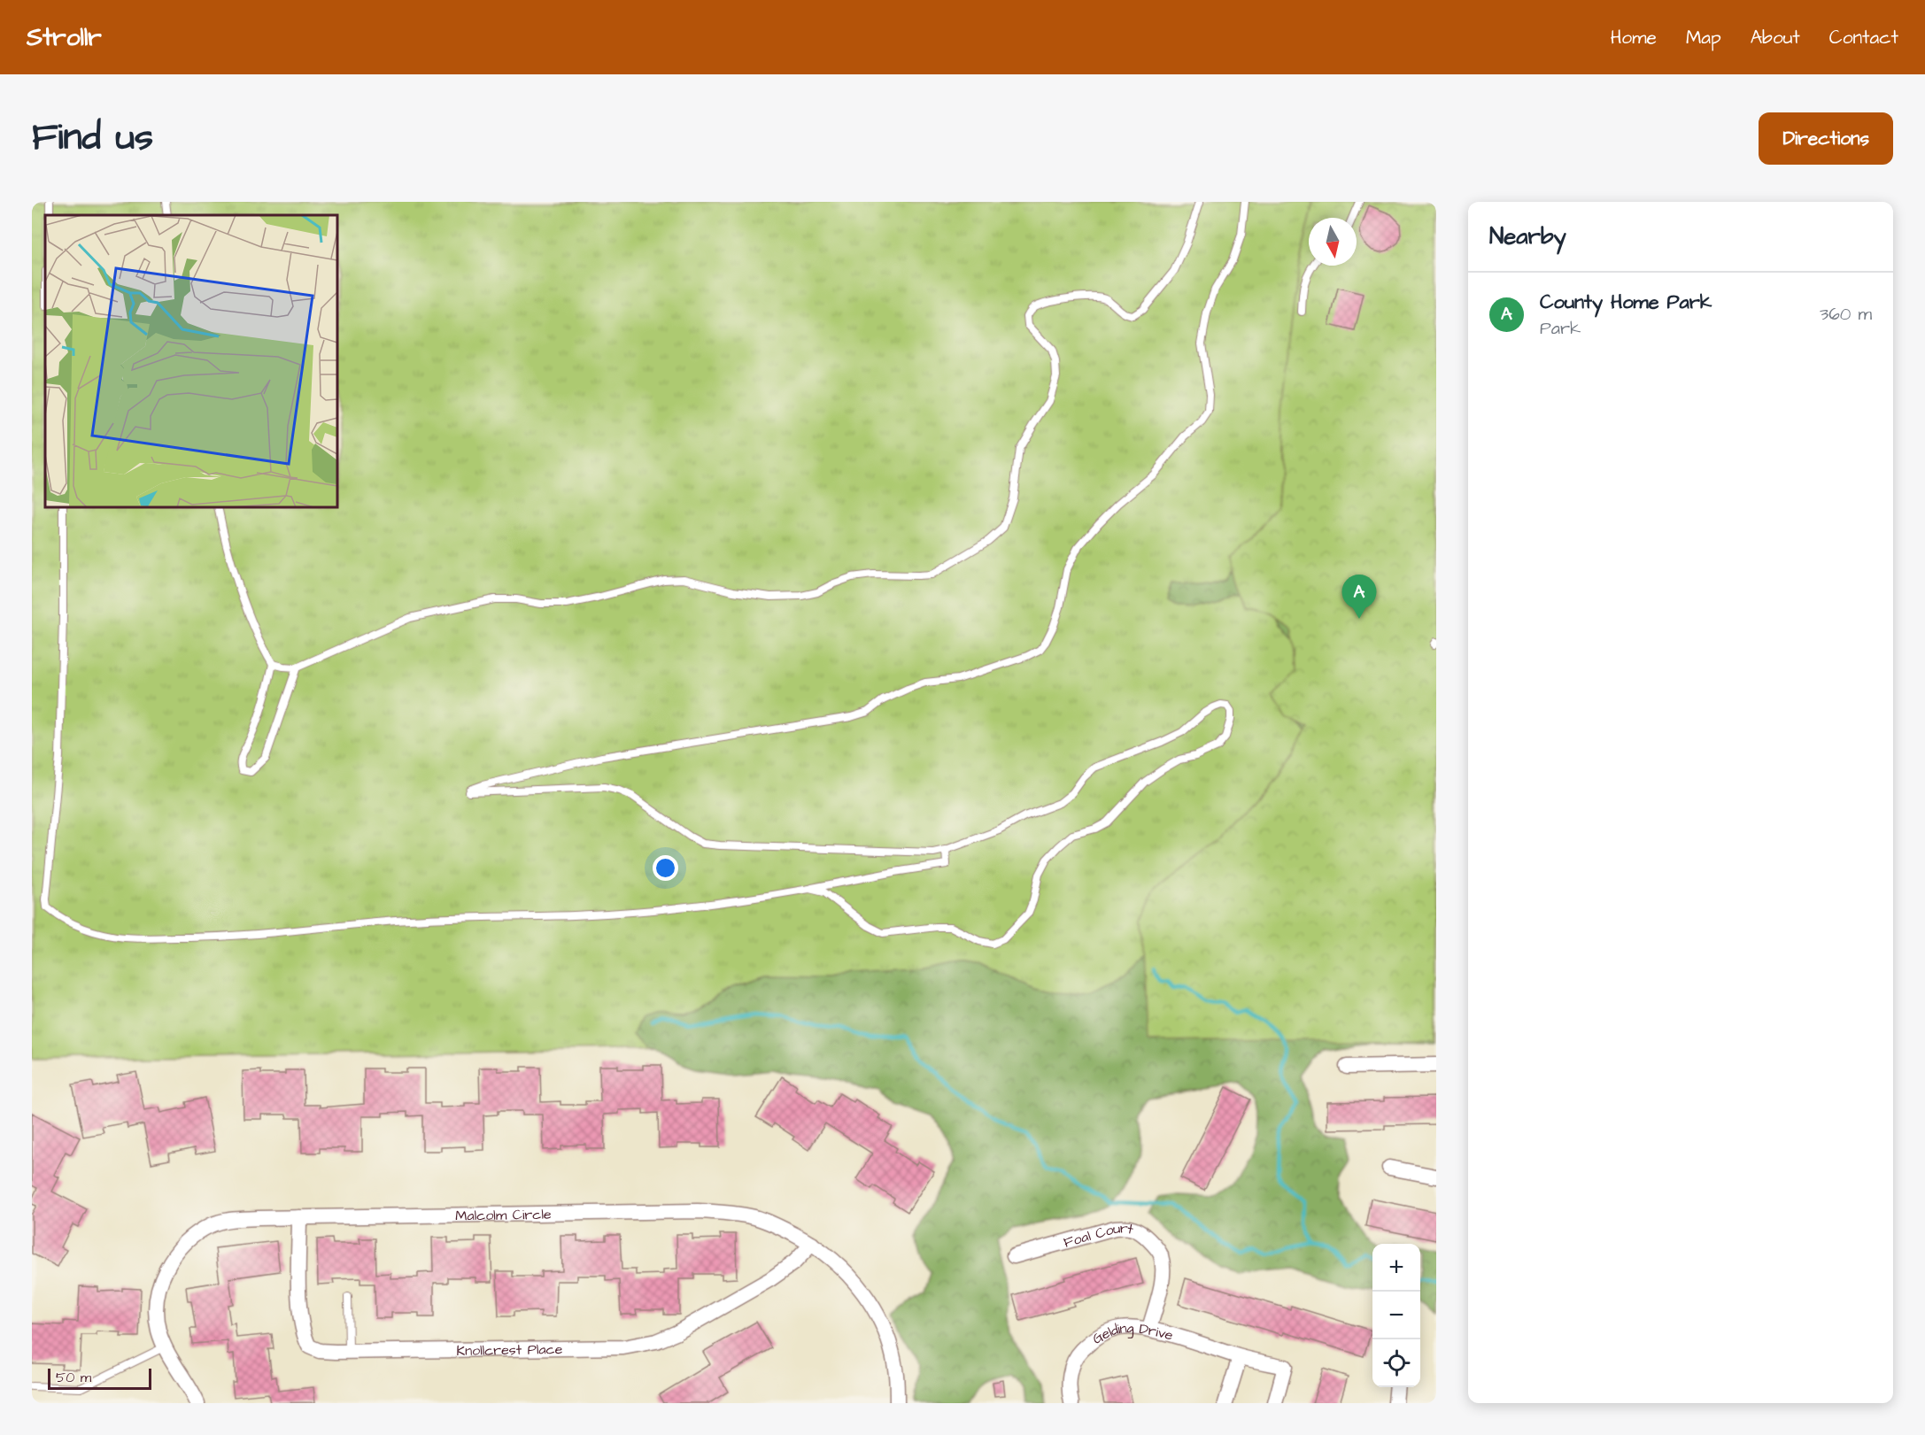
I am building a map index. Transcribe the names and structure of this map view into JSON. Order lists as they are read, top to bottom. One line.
{"streets":{"street":["Malcolm Circle","Foal Court","Gelding Drive","Knollcrest Place"]},"crossings":[["Malcolm Circle","Knollcrest Place"],["Foal Court","Gelding Drive"]],"scale_bar":"50 m","north":"bottom","page":{"header":"Strollr","nav":["Home","Map","About","Contact"],"title":"Find us","buttons":"Directions","heading":"Nearby","list":[{"mark":"A","name":"County Home Park","note":"Park","value":"360 m"}],"pins":"A","map_buttons":["+","−"],"scale":"50 m"}}
